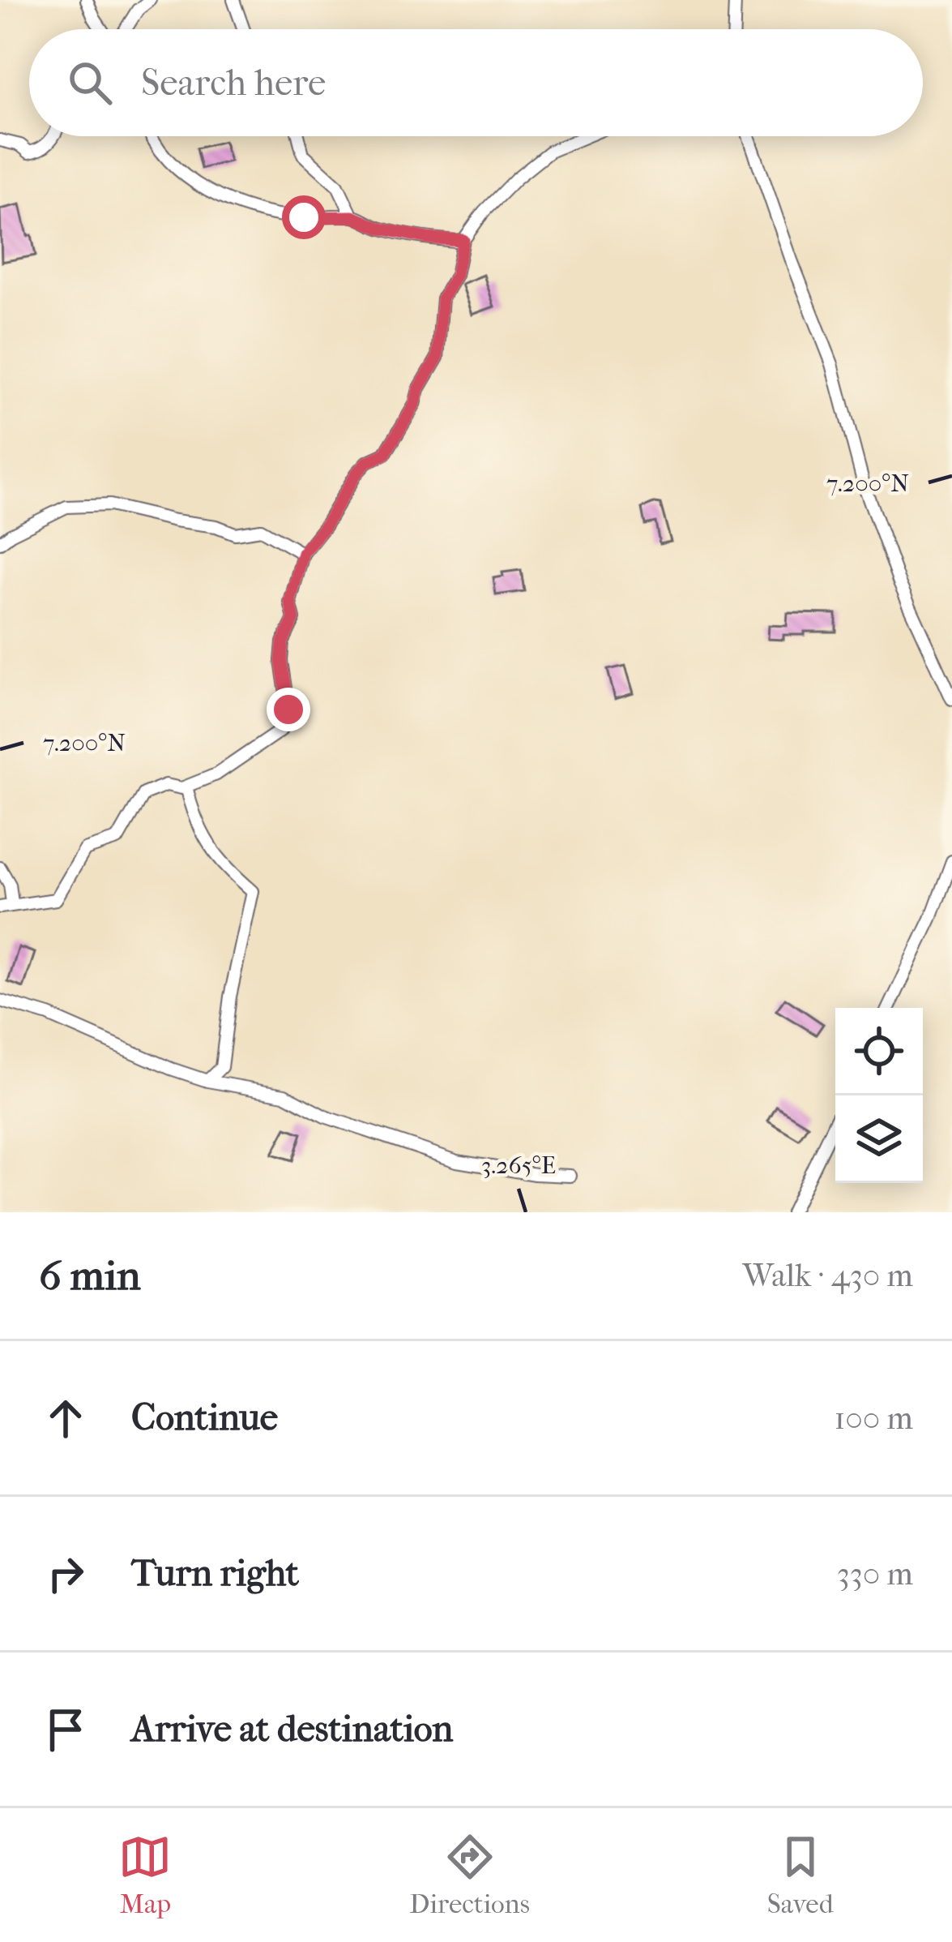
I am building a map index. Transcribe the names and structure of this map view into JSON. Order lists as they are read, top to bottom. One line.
{"page":{"search":"Search here","heading":["6 min","Walk · 430 m"],"list":[["Continue","100 m"],["Turn right","330 m"],"Arrive at destination"],"nav":["Map","Directions","Saved"]},"coordinates":["7.200°N","3.265°E"]}
